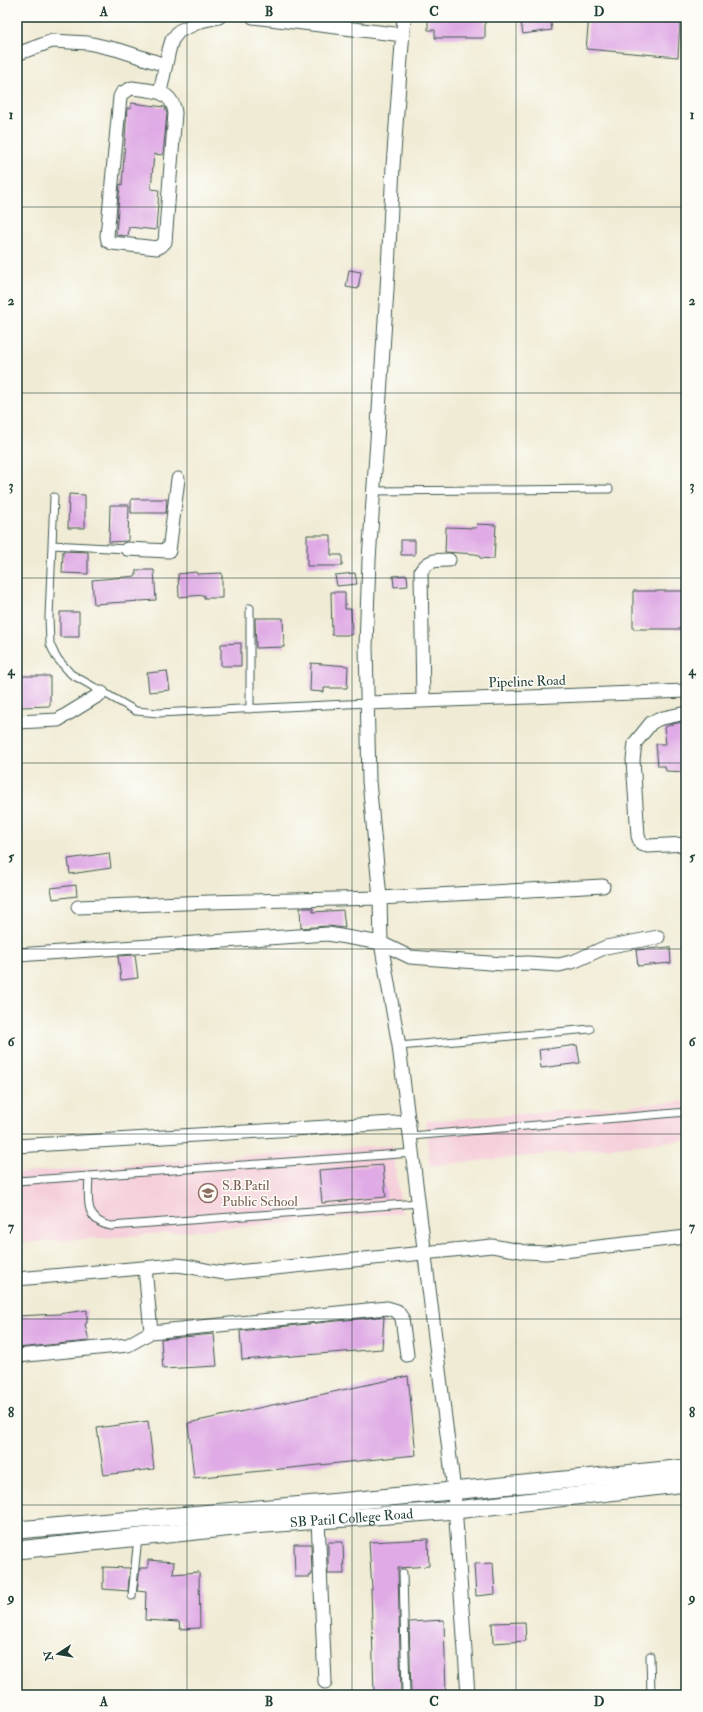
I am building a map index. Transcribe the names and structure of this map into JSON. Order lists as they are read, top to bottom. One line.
{"streets":{"street":["Pipeline Road","SB Patil College Road"]},"places":{"school or university":["S.B.Patil Public School"]},"north":"left","grid":{"columns":["A","B","C","D"],"rows":["1","2","3","4","5","6","7","8","9"]}}
